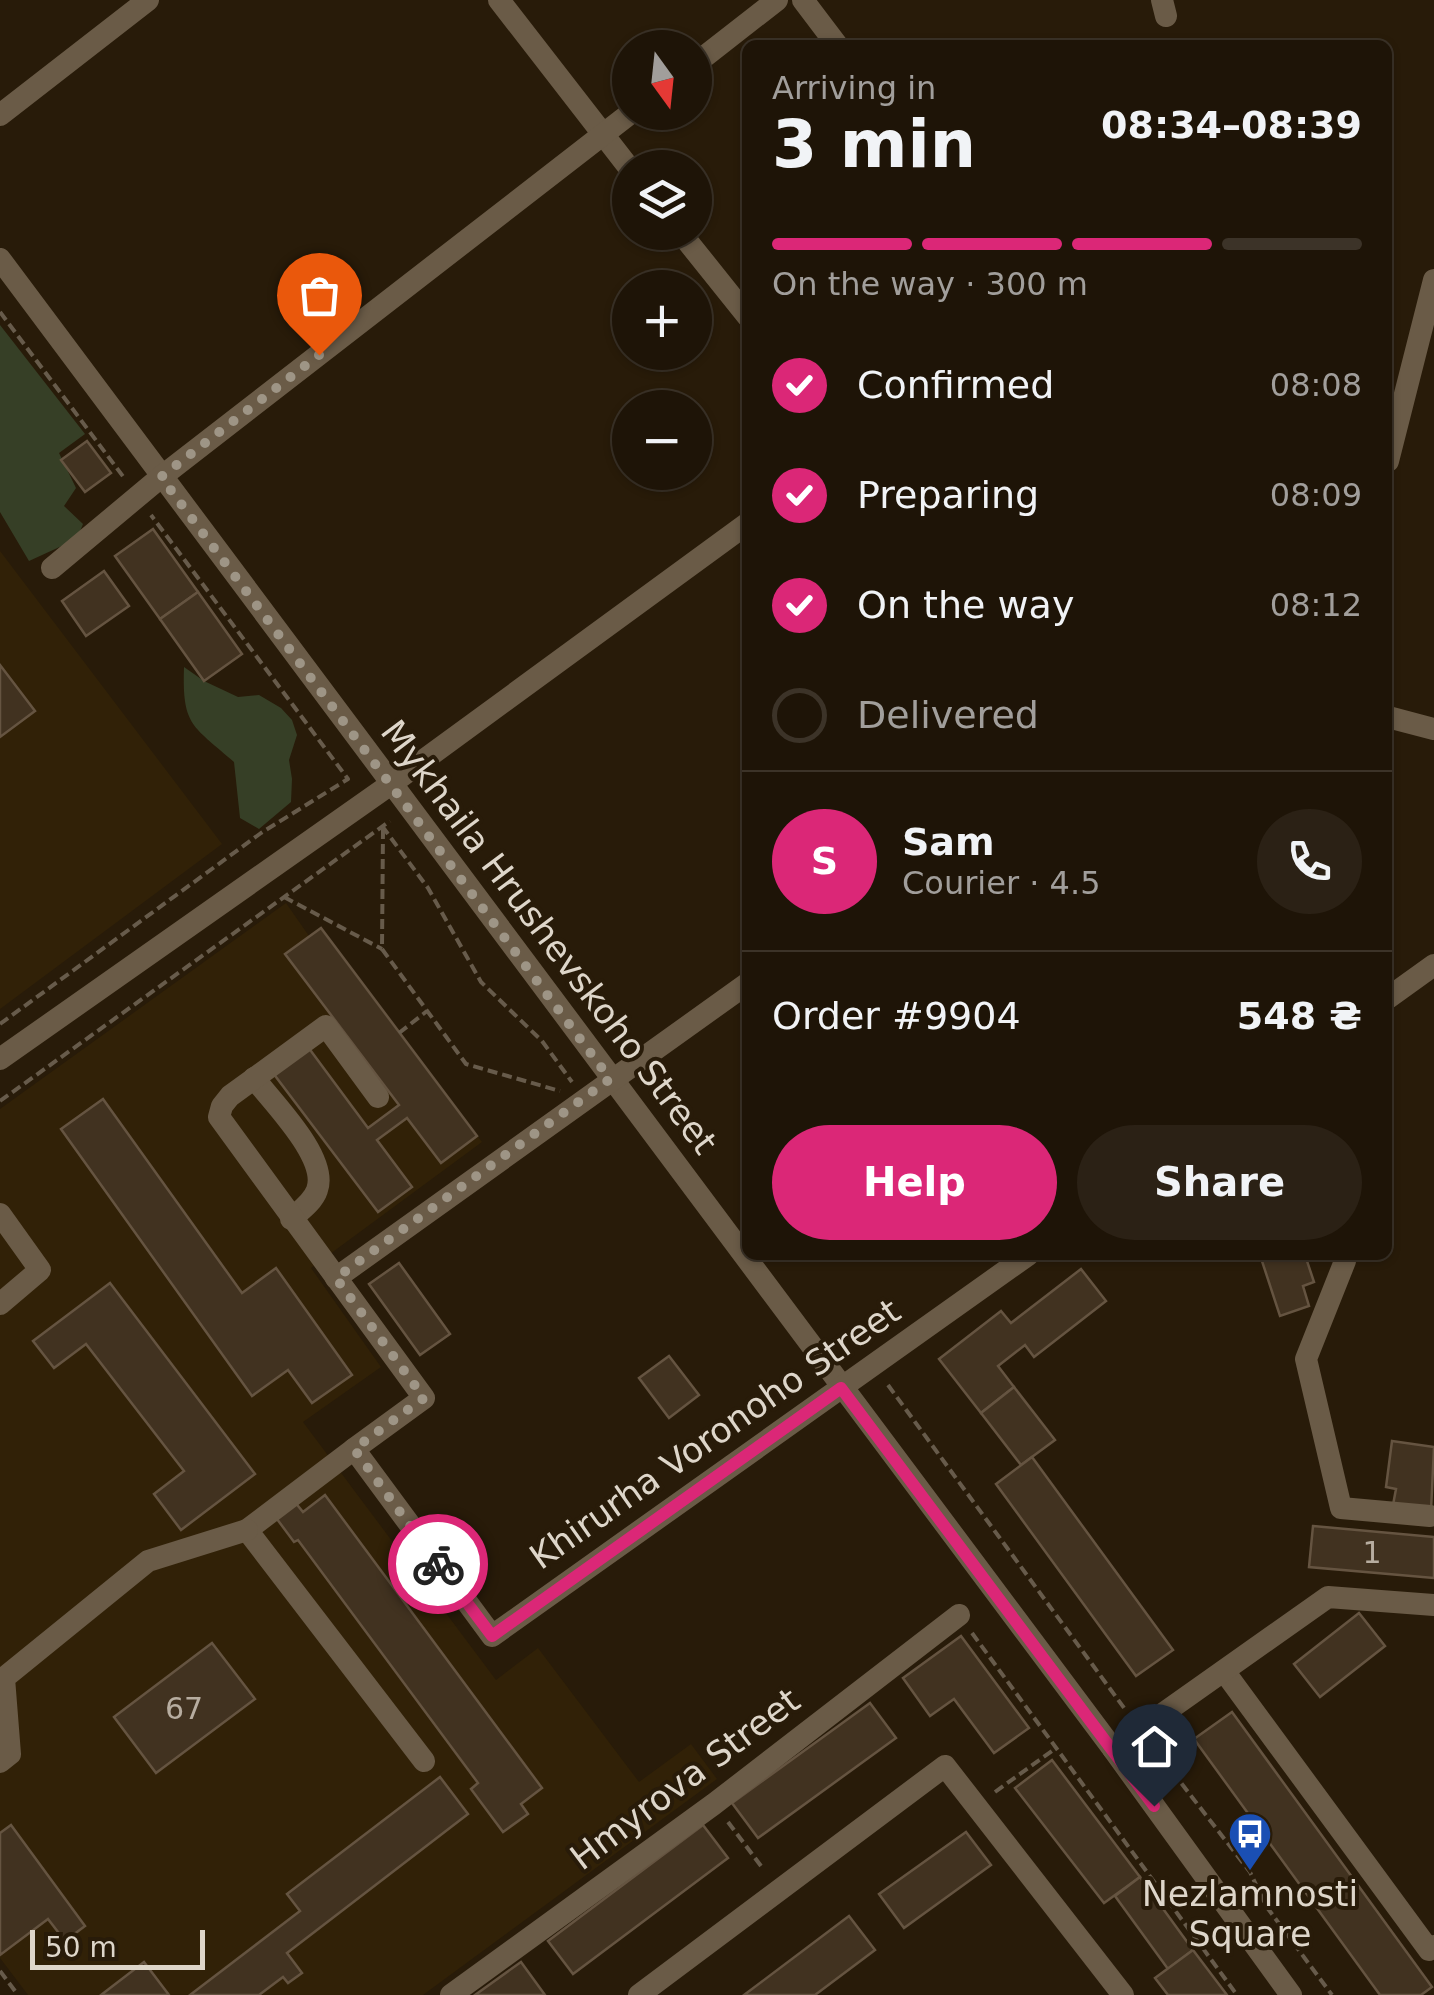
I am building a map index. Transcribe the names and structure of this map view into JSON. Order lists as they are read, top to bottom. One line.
{"streets":{"street":["Mykhaila Hrushevskoho Street","Khirurha Voronoho Street","Hmyrova Street"]},"crossings":[["Mykhaila Hrushevskoho Street","Khirurha Voronoho Street"]],"places":{"bus stop":["Nezlamnosti Square"]},"house_numbers":["1","67"],"scale_bar":"50 m","north":"bottom","page":{"map_buttons":["+","−"],"heading":["3 min","Arriving in","08:34–08:39"],"panel":["Sam","Courier · 4.5","Order #9904","548 ₴"],"bar":"On the way · 300 m","list":[["Confirmed","08:08"],["Preparing","08:09"],["On the way","08:12"],"Delivered"],"round":"S","buttons":["Help","Share"],"scale":"50 m"}}
